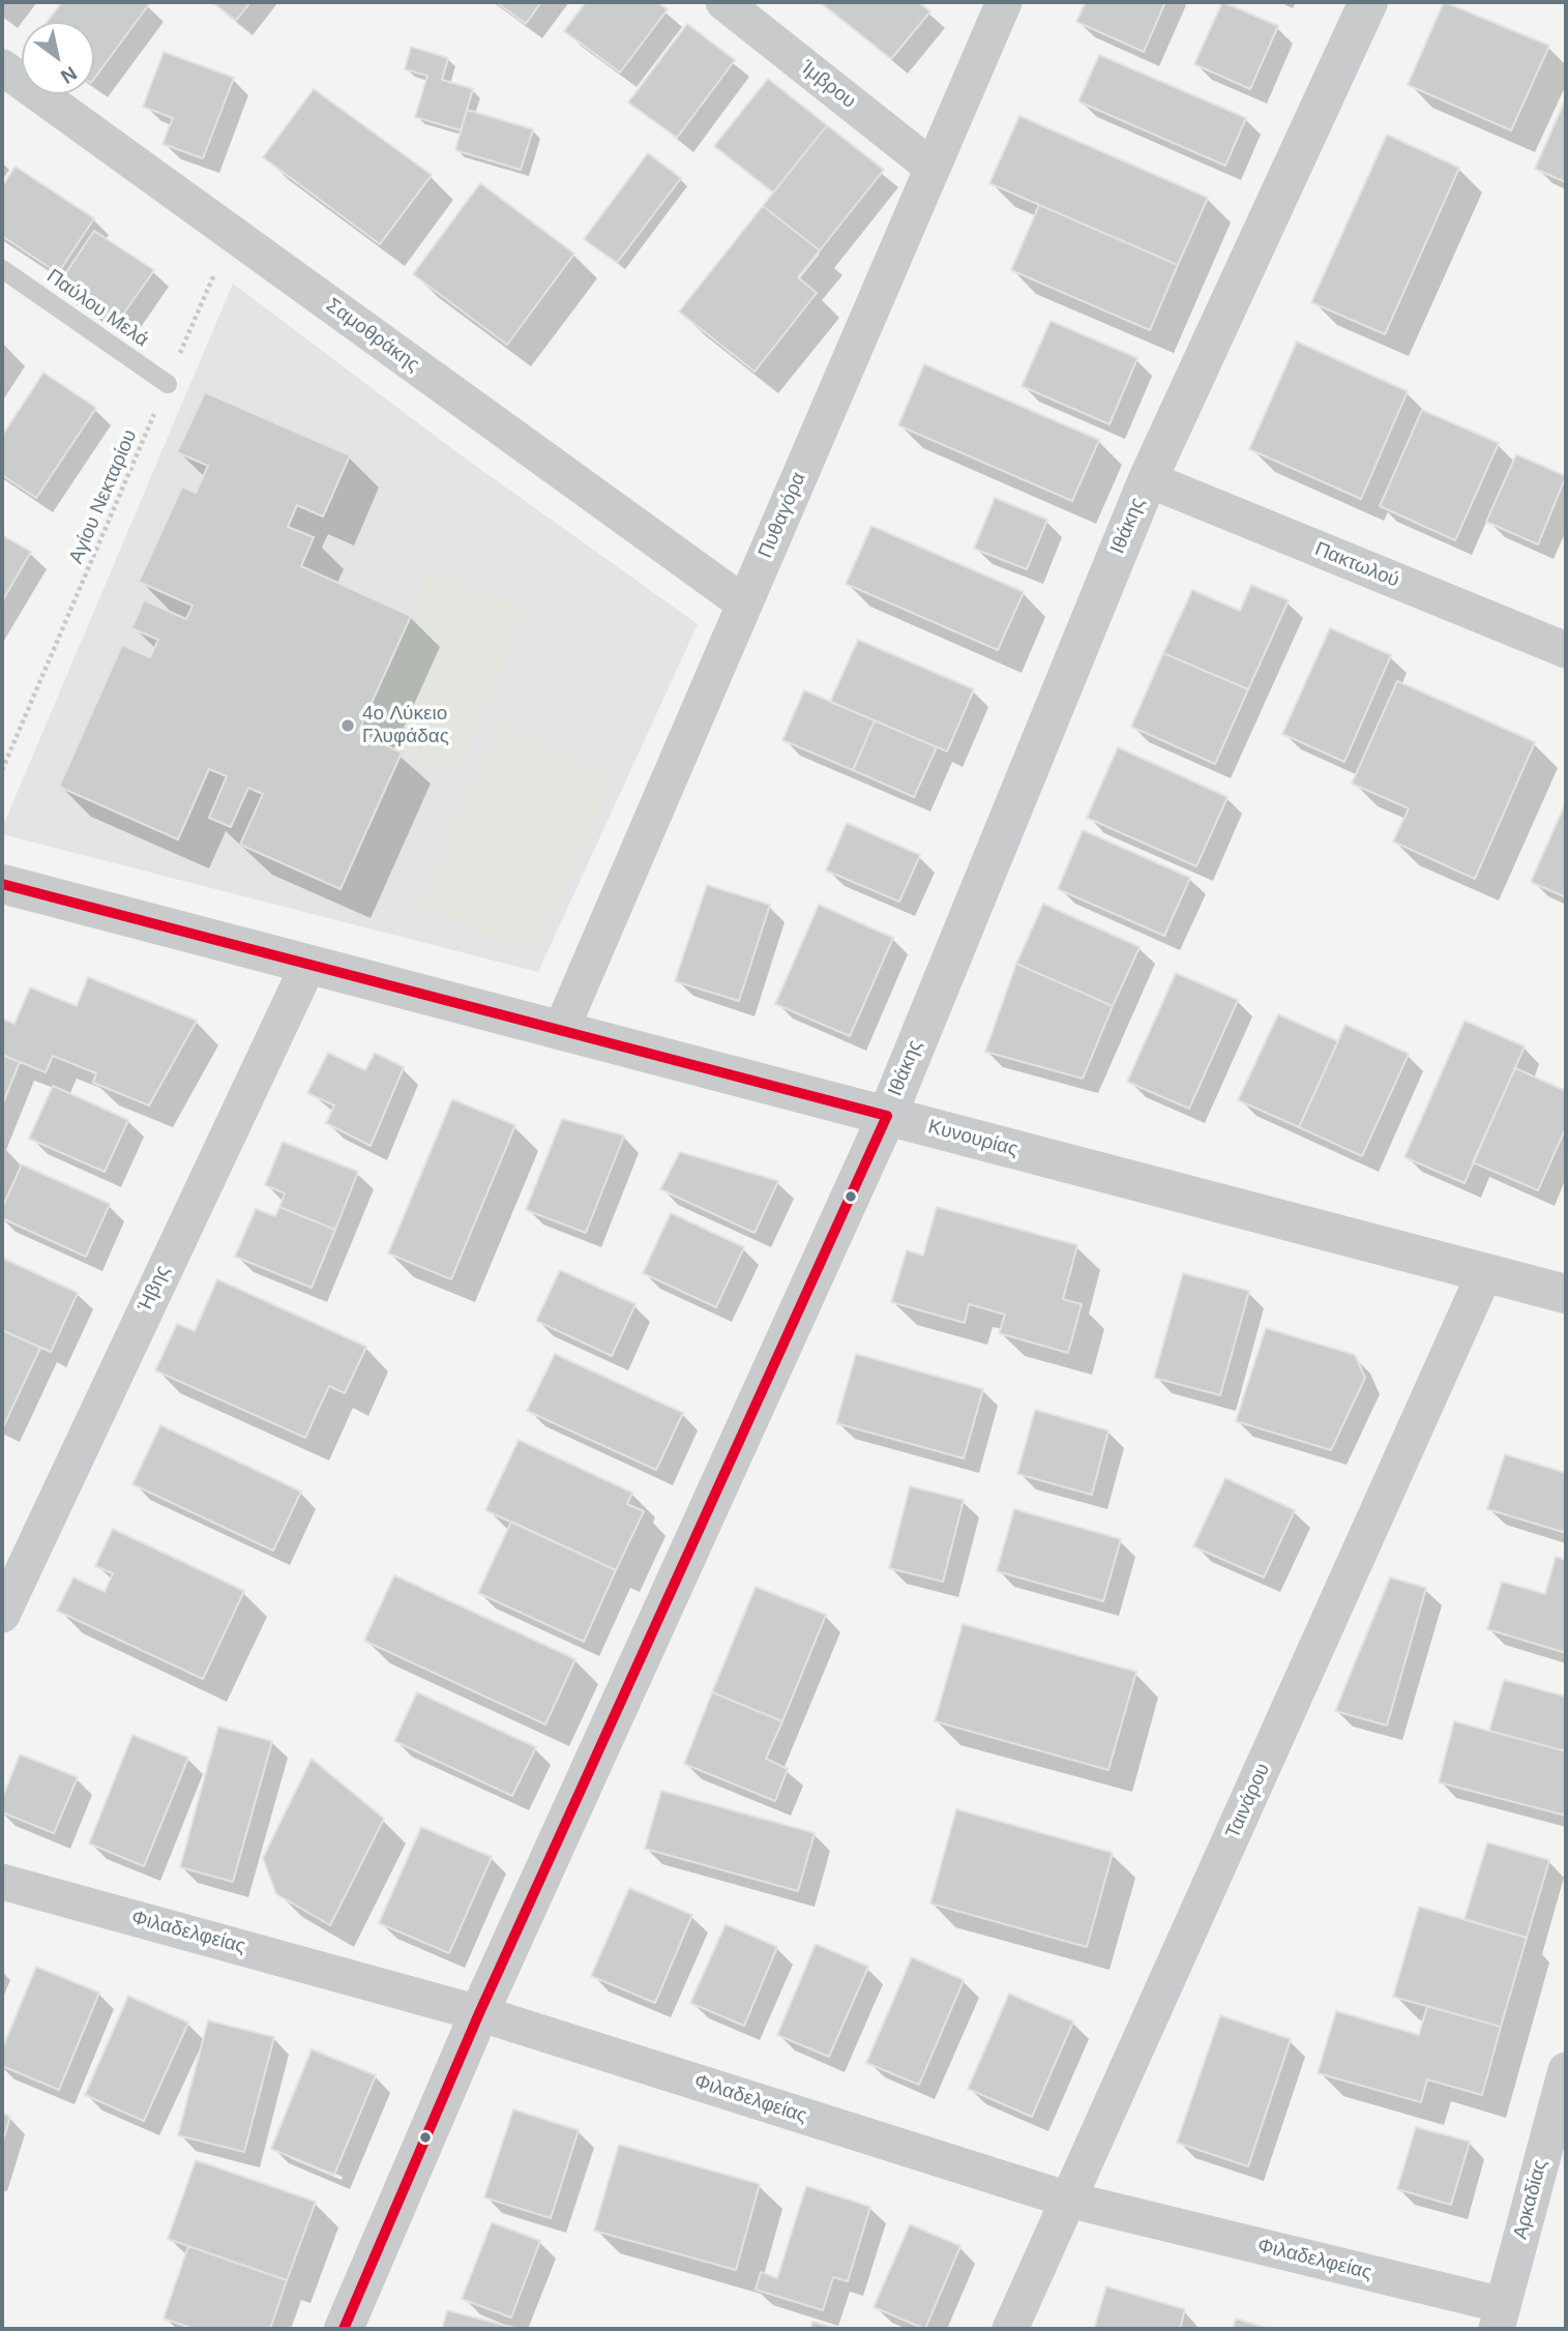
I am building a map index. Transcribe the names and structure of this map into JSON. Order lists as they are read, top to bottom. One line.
{"streets":{"street":["Ίμβρου","Σαμοθράκης","Πυθαγόρα","Ιθάκης","Πακτωλού","Κυνουρίας","Ήβης","Ταινάρου","Φιλαδελφείας","Αρκαδίας"],"lane":["Παύλου Μελά"],"path":["Αγίου Νεκταρίου"]},"crossings":[["Ίμβρου","Πυθαγόρα"],["Παύλου Μελά","Αγίου Νεκταρίου"],["Σαμοθράκης","Αγίου Νεκταρίου"],["Σαμοθράκης","Πυθαγόρα"],["Πυθαγόρα","Κυνουρίας"],["Ιθάκης","Πακτωλού"],["Ιθάκης","Κυνουρίας"],["Ιθάκης","Φιλαδελφείας"],["Κυνουρίας","Ήβης"],["Κυνουρίας","Ταινάρου"],["Ταινάρου","Φιλαδελφείας"],["Φιλαδελφείας","Αρκαδίας"]],"places":["4ο Λύκειο Γλυφάδας"],"north":"bottom right"}
